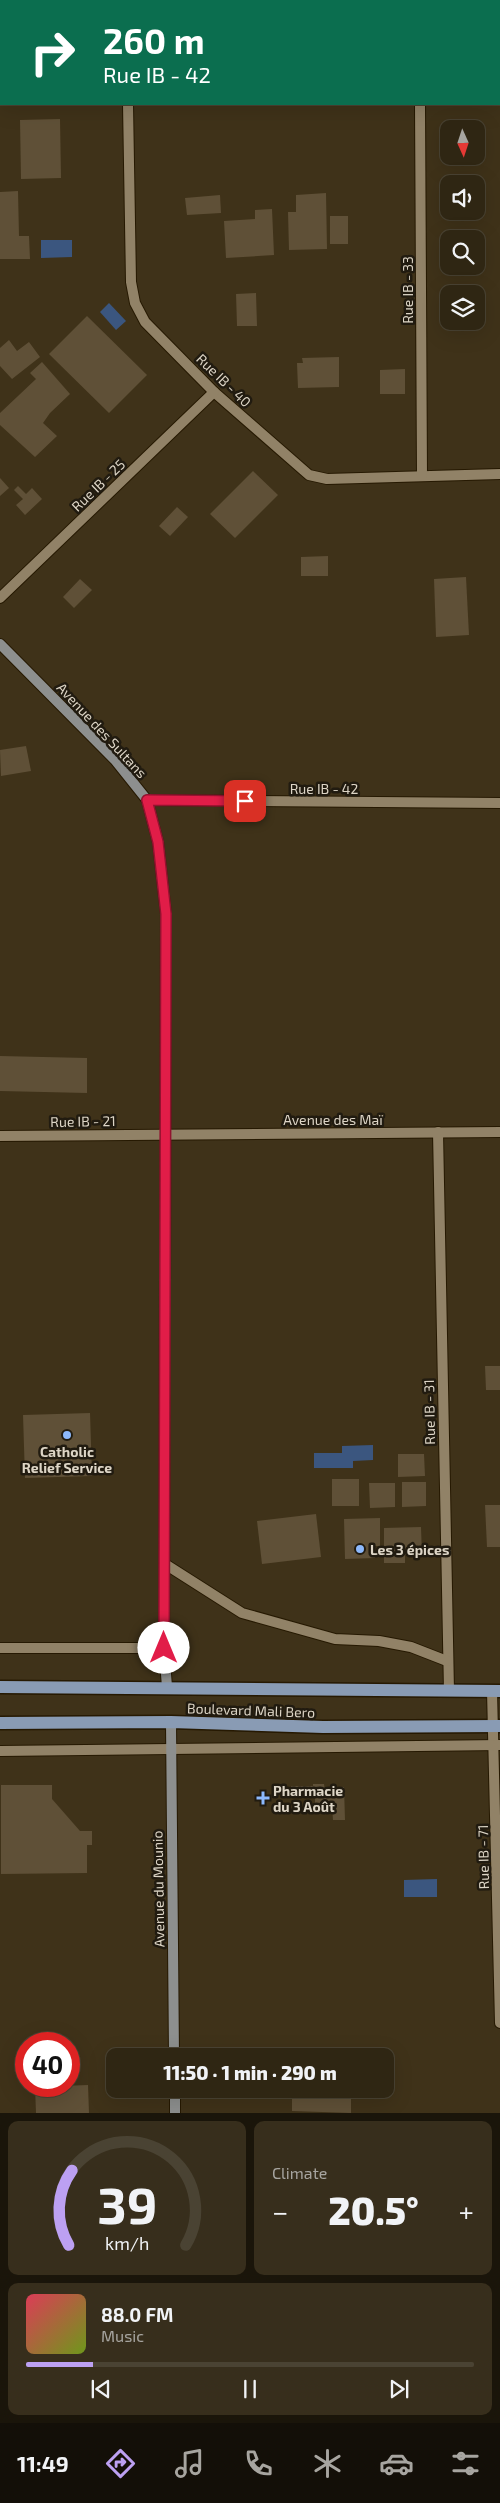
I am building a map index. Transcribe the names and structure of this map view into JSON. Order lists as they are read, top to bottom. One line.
{"streets":{"main road":["Boulevard Mali Bero"],"street":["Rue IB - 33","Rue IB - 40","Rue IB - 25","Avenue des Sultans","Rue IB - 42","Avenue des Maï","Rue IB - 21","Rue IB - 31","Rue IB - 71","Avenue du Mounio"]},"crossings":[["Rue IB - 33","Rue IB - 40"],["Rue IB - 40","Rue IB - 25"],["Avenue des Sultans","Rue IB - 42"],["Avenue des Sultans","Avenue des Maï"],["Avenue des Sultans","Rue IB - 21"],["Avenue des Sultans","Boulevard Mali Bero"],["Avenue des Maï","Rue IB - 21"],["Avenue des Maï","Rue IB - 31"],["Rue IB - 31","Boulevard Mali Bero"],["Boulevard Mali Bero","Rue IB - 71"],["Boulevard Mali Bero","Avenue du Mounio"]],"places":{"other":["Catholic Relief Service","Les 3 épices"],"health":["Pharmacie du 3 Août"]},"north":"bottom","page":{"turn":["260 m","Rue IB - 42"],"limit":"40","trip":"11:50 · 1 min · 290 m","tile":"Climate","heat":["−","20.5°","+"],"song":["88.0 FM","Music"],"tabs":"11:49","gauge":["39","km/h"]}}
